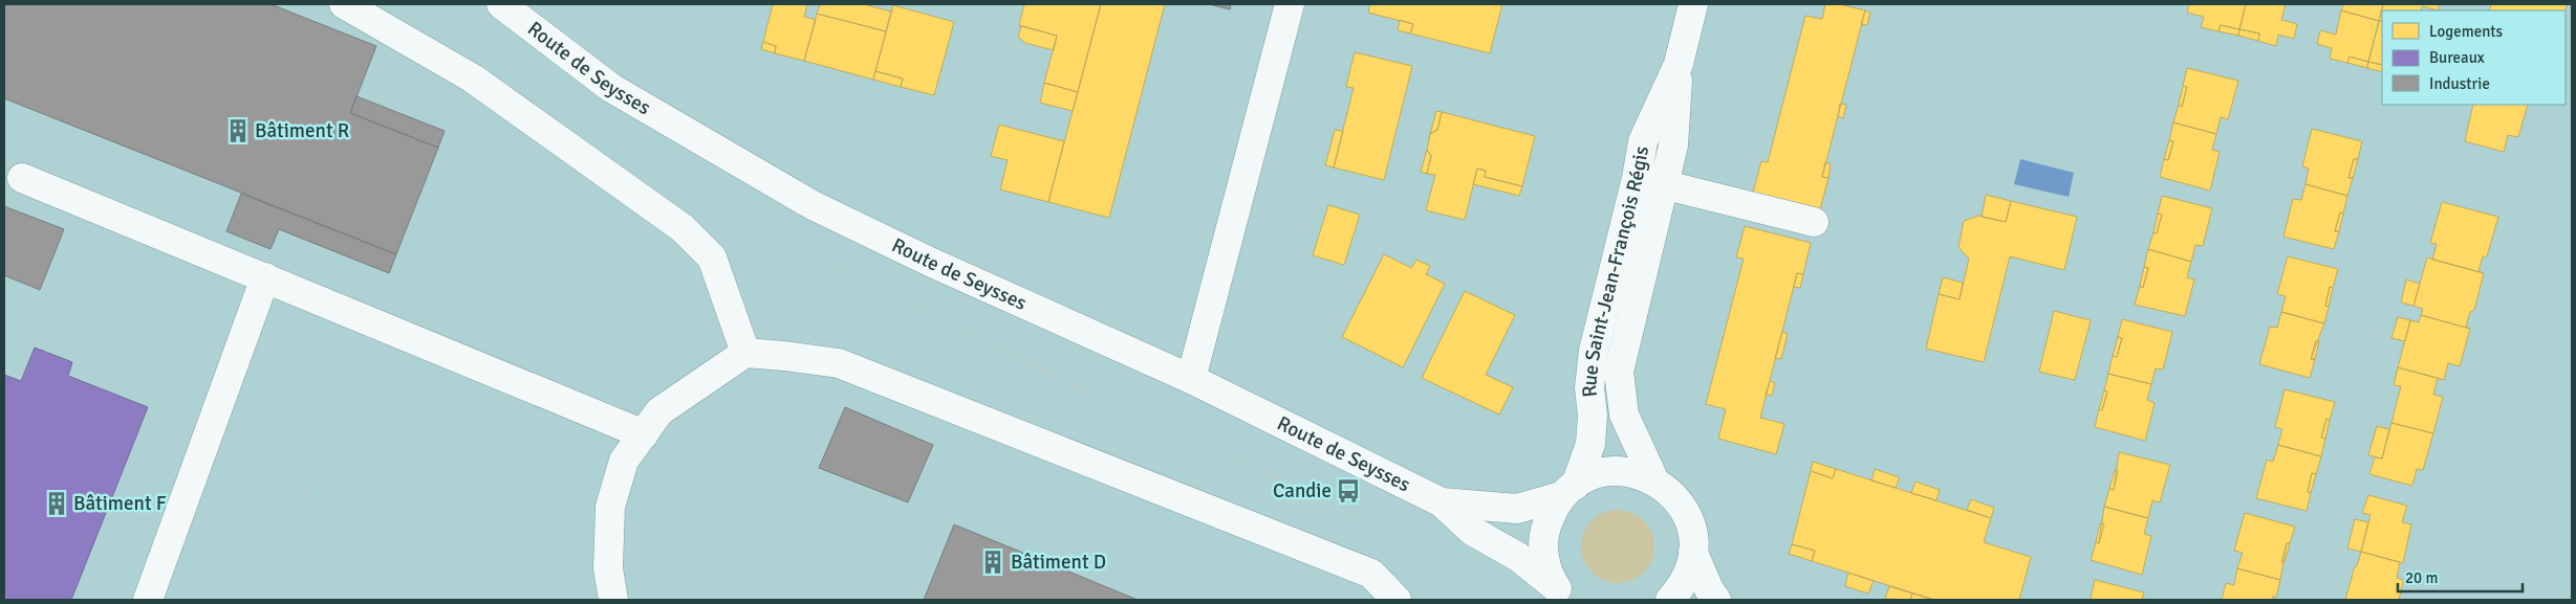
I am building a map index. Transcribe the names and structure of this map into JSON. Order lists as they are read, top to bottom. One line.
{"streets":{"main road":["Route de Seysses","Rue Saint-Jean-François Régis"]},"crossings":[["Route de Seysses","Rue Saint-Jean-François Régis"]],"places":{"building":["Bâtiment R","Bâtiment F","Bâtiment D"],"bus stop":["Candie"]},"legend":["Logements","Bureaux","Industrie"],"scale_bar":"20 m"}
